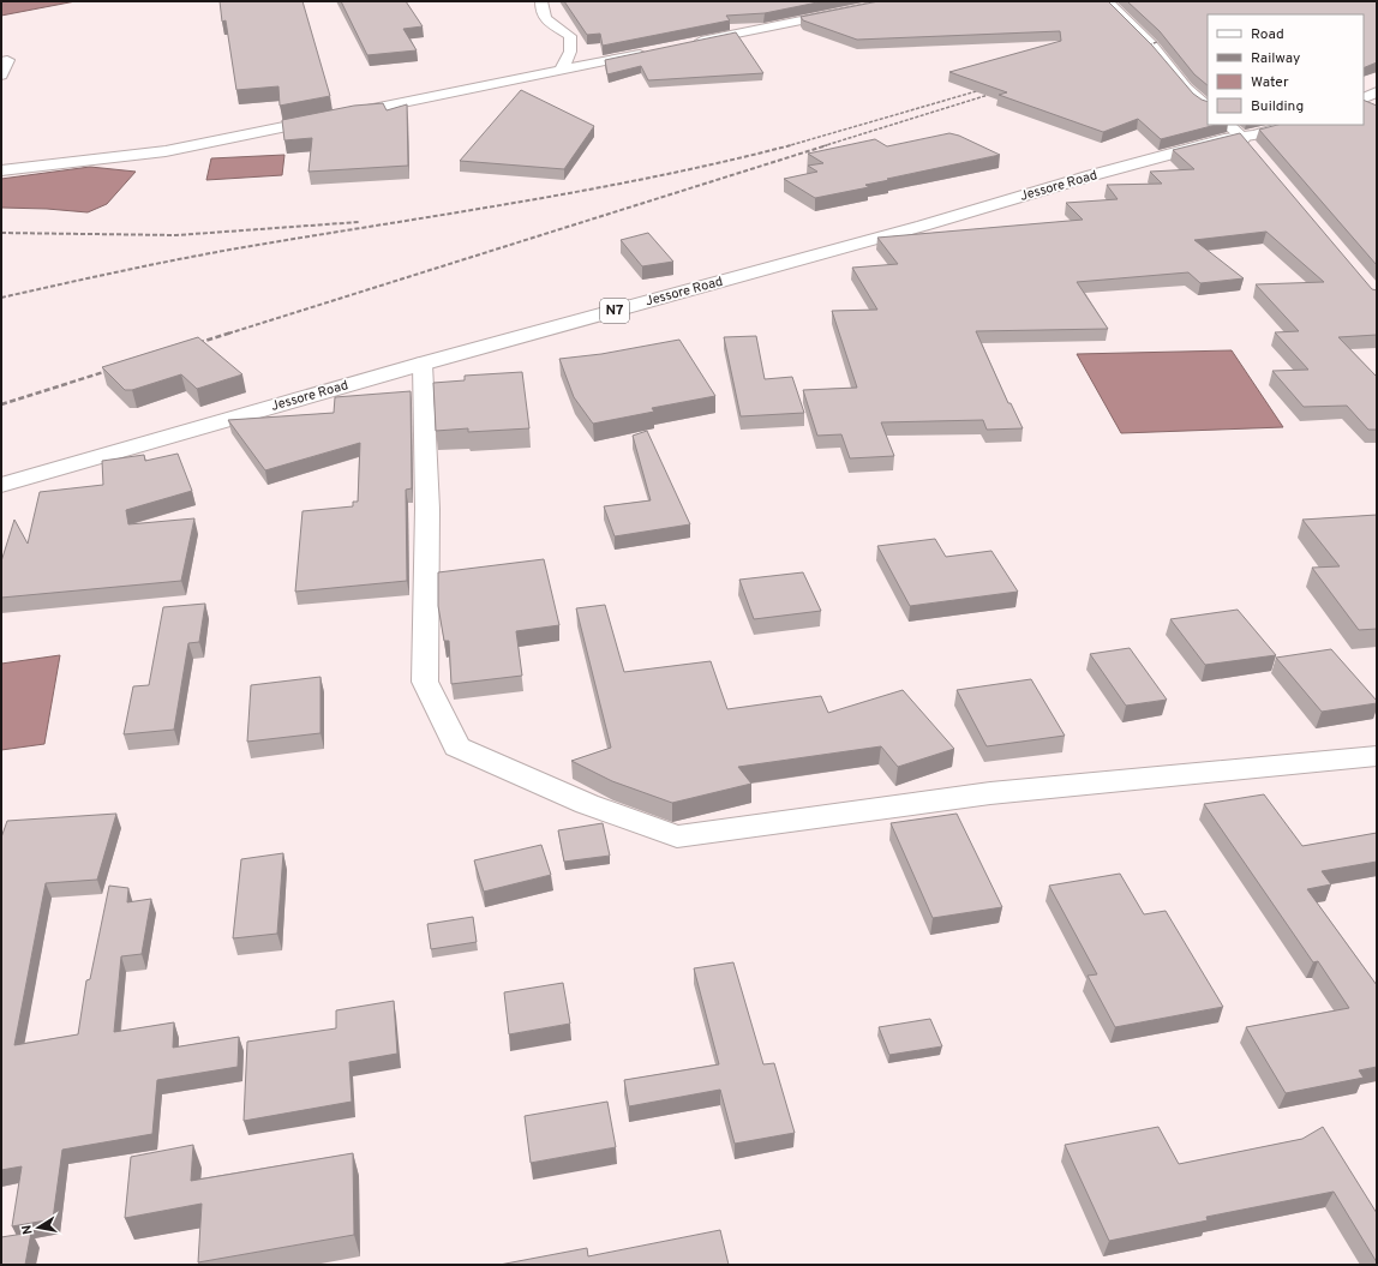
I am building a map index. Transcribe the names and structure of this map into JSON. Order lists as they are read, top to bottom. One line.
{"streets":{"main road":["Jessore Road","N7"]},"legend":["Road","Railway","Water","Building"],"north":"left"}
